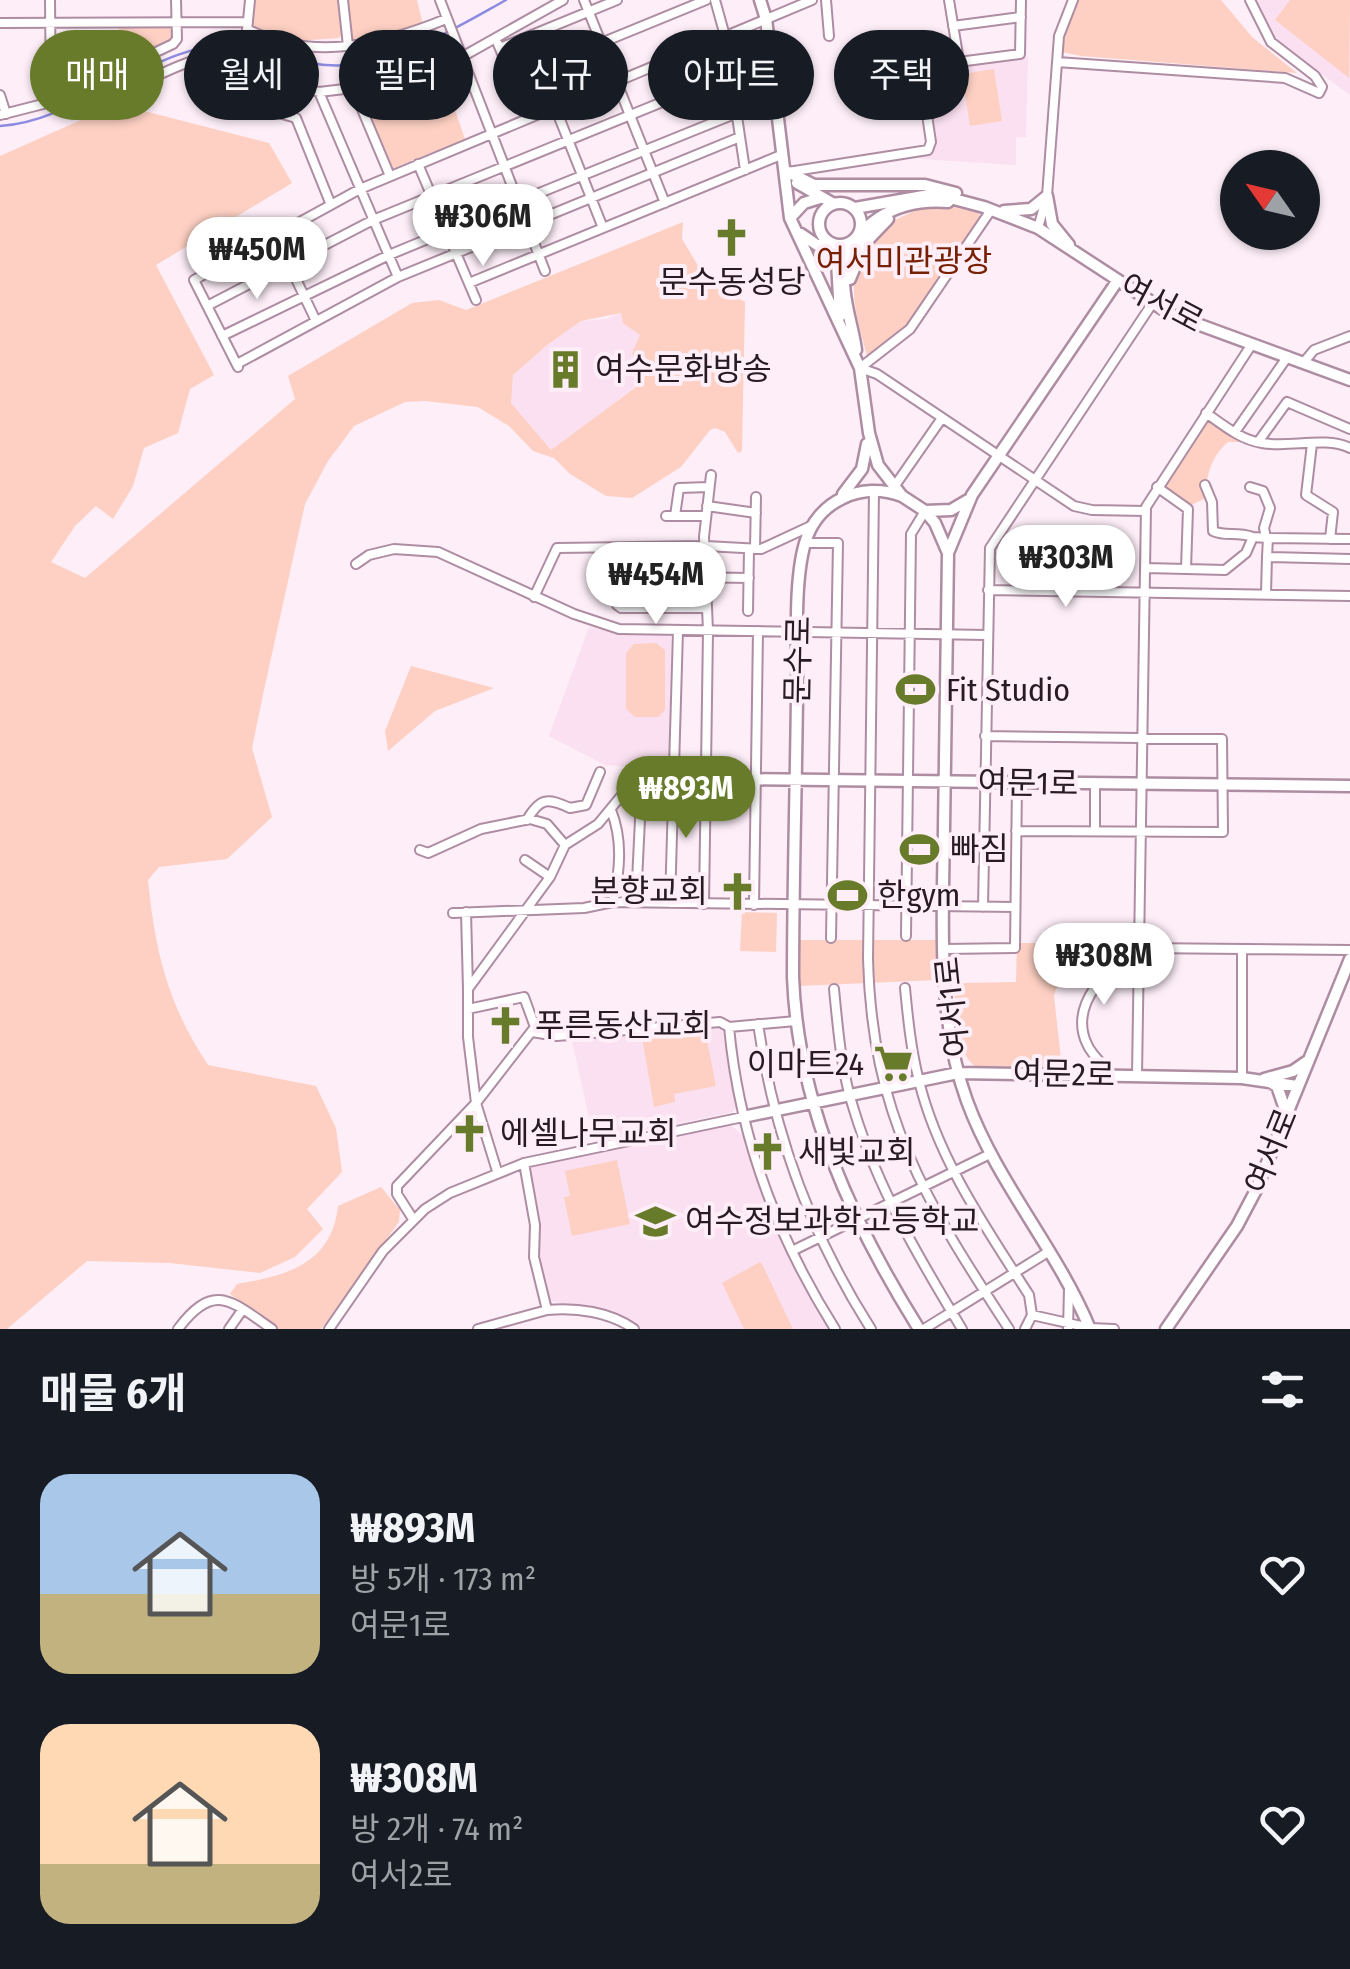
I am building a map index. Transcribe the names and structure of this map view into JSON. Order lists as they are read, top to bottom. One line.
{"streets":{"street":["여서로","문수로","여문1로","여서1로","여문2로"]},"crossings":[["여서로","여문2로"],["문수로","여문1로"],["문수로","여문2로"],["여문1로","여서1로"],["여서1로","여문2로"]],"parks":["여서미관광장"],"places":{"church":["문수동성당","본향교회","푸른동산교회","에셀나무교회","새빛교회"],"building":["여수문화방송"],"sports":["Fit Studio","빠짐","한gym"],"supermarket":["이마트24"],"school or university":["여수정보과학고등학교"]},"north":"top left","page":{"chip":["매매","월세","필터","신규","아파트","주택"],"price":["₩306M","₩450M","₩303M","₩454M","₩893M","₩308M"],"heading":"매물 6개","list":[{"name":"₩893M","note":"방 5개 · 173 m² · 여문1로"},{"name":"₩308M","note":"방 2개 · 74 m² · 여서2로"}]}}
